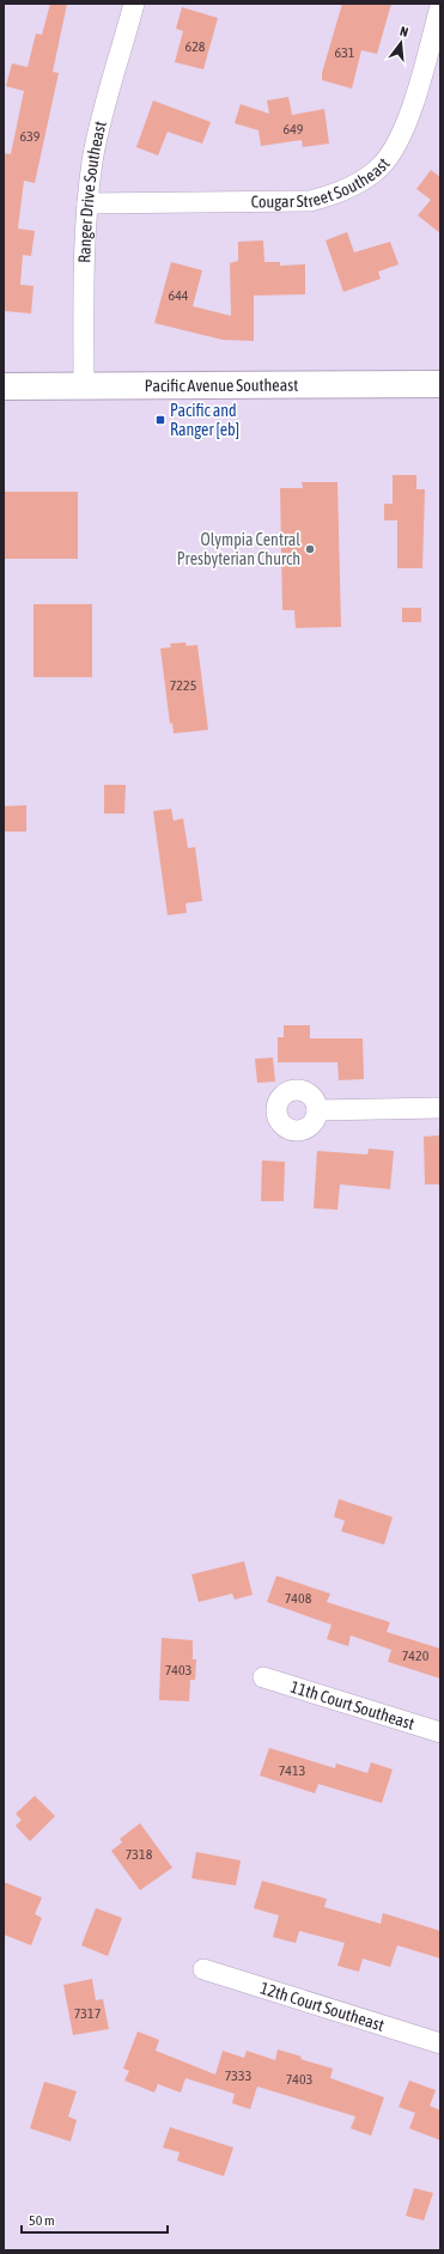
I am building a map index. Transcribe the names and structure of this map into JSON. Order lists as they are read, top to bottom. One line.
{"streets":{"main road":["Pacific Avenue Southeast"],"street":["Cougar Street Southeast","Ranger Drive Southeast","11th Court Southeast","12th Court Southeast"]},"crossings":[["Cougar Street Southeast","Ranger Drive Southeast"],["Ranger Drive Southeast","Pacific Avenue Southeast"]],"places":{"transit":["Pacific and Ranger [eb]"],"other":["Olympia Central Presbyterian Church"]},"house_numbers":["628","631","649","639","644","7225","7408","7420","7403","7413","7318","7317","7333","7403"],"scale_bar":"50 m","north":"top"}
